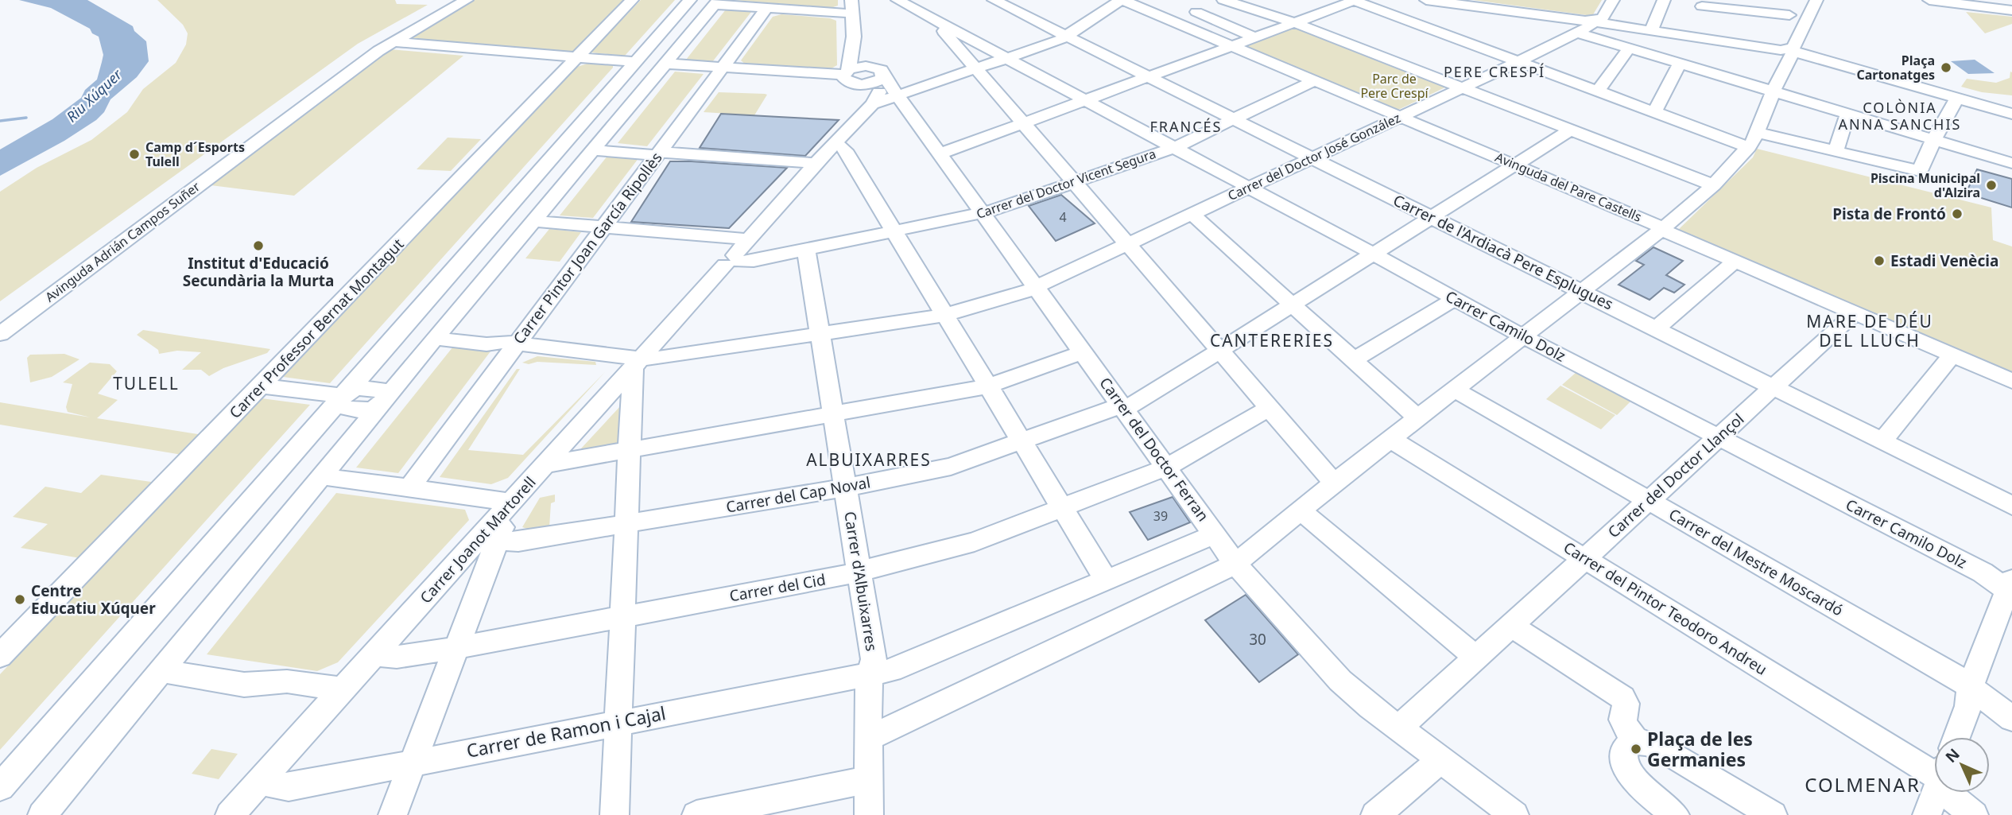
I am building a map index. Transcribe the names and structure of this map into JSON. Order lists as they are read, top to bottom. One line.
{"streets":{"street":["Carrer del Doctor José González","Carrer del Doctor Vicent Segura","Avinguda del Pare Castells","Avinguda Adrián Campos Suñer","Carrer Pintor Joan García Ripollès","Carrer de l'Ardiacà Pere Esplugues","Carrer Camilo Dolz","Carrer Professor Bernat Montagut","Carrer del Doctor Ferran","Carrer del Doctor Llançol","Carrer del Cap Noval","Carrer Joanot Martorell","Carrer del Mestre Moscardó","Carrer d'Albuixarres","Carrer del Cid","Carrer del Pintor Teodoro Andreu","Carrer de Ramon i Cajal"]},"crossings":[["Carrer del Doctor José González","Avinguda del Pare Castells"],["Carrer del Doctor José González","Carrer Pintor Joan García Ripollès"],["Carrer del Doctor José González","Carrer de l'Ardiacà Pere Esplugues"],["Carrer del Doctor José González","Carrer Camilo Dolz"],["Carrer del Doctor José González","Carrer del Doctor Ferran"],["Carrer del Doctor José González","Carrer Joanot Martorell"],["Carrer del Doctor José González","Carrer d'Albuixarres"],["Carrer del Doctor Vicent Segura","Avinguda del Pare Castells"],["Carrer del Doctor Vicent Segura","Carrer de l'Ardiacà Pere Esplugues"],["Carrer del Doctor Vicent Segura","Carrer Camilo Dolz"],["Carrer del Doctor Vicent Segura","Carrer del Doctor Ferran"],["Carrer del Doctor Vicent Segura","Carrer Joanot Martorell"],["Carrer del Doctor Vicent Segura","Carrer d'Albuixarres"],["Avinguda del Pare Castells","Carrer del Doctor Llançol"],["Avinguda del Pare Castells","Carrer del Cap Noval"],["Carrer de l'Ardiacà Pere Esplugues","Carrer del Doctor Llançol"],["Carrer de l'Ardiacà Pere Esplugues","Carrer del Cap Noval"],["Carrer Camilo Dolz","Carrer del Doctor Llançol"],["Carrer Camilo Dolz","Carrer del Cap Noval"],["Carrer del Doctor Ferran","Carrer del Doctor Llançol"],["Carrer del Doctor Ferran","Carrer del Cap Noval"],["Carrer del Doctor Ferran","Carrer Joanot Martorell"],["Carrer del Doctor Ferran","Carrer del Cid"],["Carrer del Doctor Llançol","Carrer del Mestre Moscardó"],["Carrer del Doctor Llançol","Carrer del Pintor Teodoro Andreu"],["Carrer del Cap Noval","Carrer d'Albuixarres"],["Carrer Joanot Martorell","Carrer del Cid"],["Carrer Joanot Martorell","Carrer de Ramon i Cajal"],["Carrer d'Albuixarres","Carrer del Cid"],["Carrer d'Albuixarres","Carrer de Ramon i Cajal"]],"districts":["PERE CRESPÍ","COLÒNIA ANNA SANCHIS","FRANCÉS","MARE DE DÉU DEL LLUCH","CANTERERIES","TULELL","ALBUIXARRES","COLMENAR"],"water":["Riu Xúquer"],"parks":["Parc de Pere Crespí"],"places":["Plaça Cartonatges","Camp d´Esports Tulell","Piscina Municipal d'Alzira","Pista de Frontó","Institut d'Educació Secundària la Murta","Estadi Venècia","Centre Educatiu Xúquer","Plaça de les Germanies"],"house_numbers":["4","39","30"],"north":"top left"}
